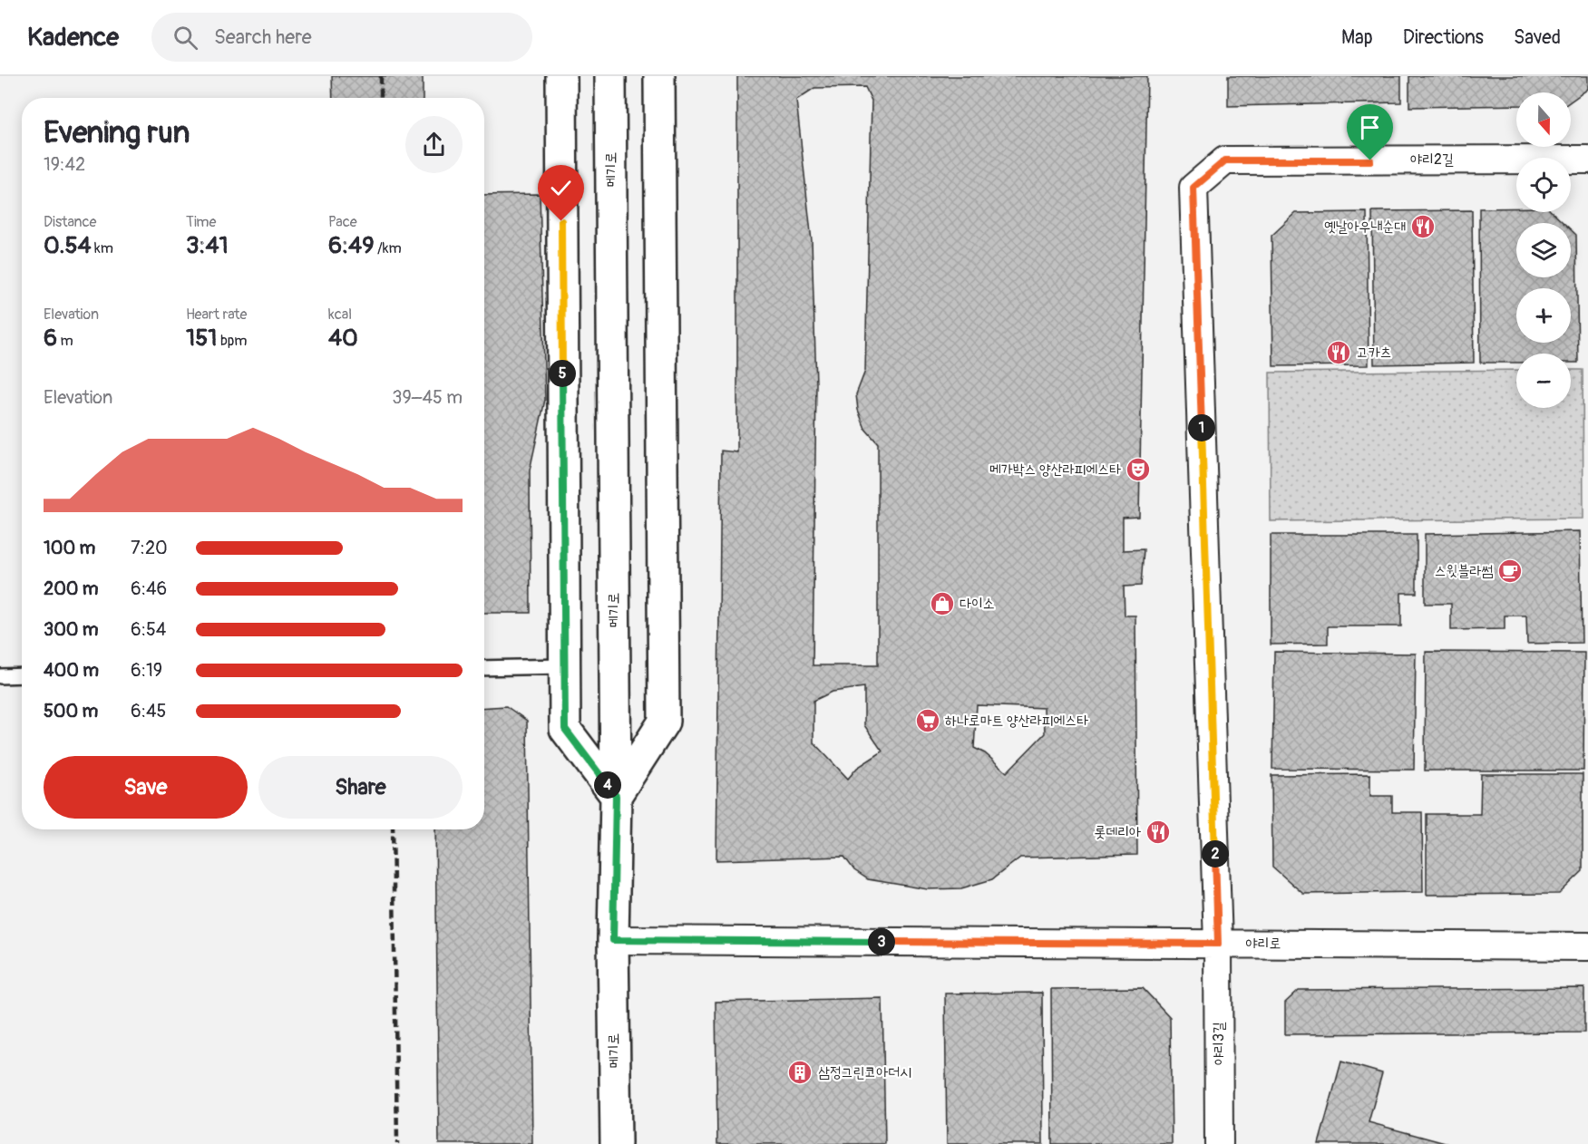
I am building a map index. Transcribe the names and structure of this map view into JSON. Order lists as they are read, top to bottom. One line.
{"streets":{"street":["야리2길","메기로","야리로","야리3길"]},"crossings":[["야리2길","야리로"],["야리2길","야리3길"],["메기로","야리로"],["야리로","야리3길"]],"places":{"restaurant":["옛날아우내순대","고카츠","롯데리아"],"theatre":["메가박스 양산라피에스타"],"cafe":["스윗블라썸"],"shop":["다이소"],"supermarket":["하나로마트 양산라피에스타"],"building":["삼정그린코아더시"]},"north":"bottom","page":{"header":"Kadence","search":"Search here","nav":["Map","Directions","Saved"],"map_buttons":["+","−"],"heading":["Evening run","19:42"],"stats":[["Distance","0.54 km"],["Time","3:41"],["Pace","6:49 /km"],["Elevation","6 m"],["Heart rate","151 bpm"],["kcal","40"]],"pins":["5","1","4","2","3"],"chart":["Elevation","39–45 m"],"list":[{"name":"100 m","note":"7:20"},{"name":"200 m","note":"6:46"},{"name":"300 m","note":"6:54"},{"name":"400 m","note":"6:19"},{"name":"500 m","note":"6:45"}],"buttons":["Save","Share"]}}
